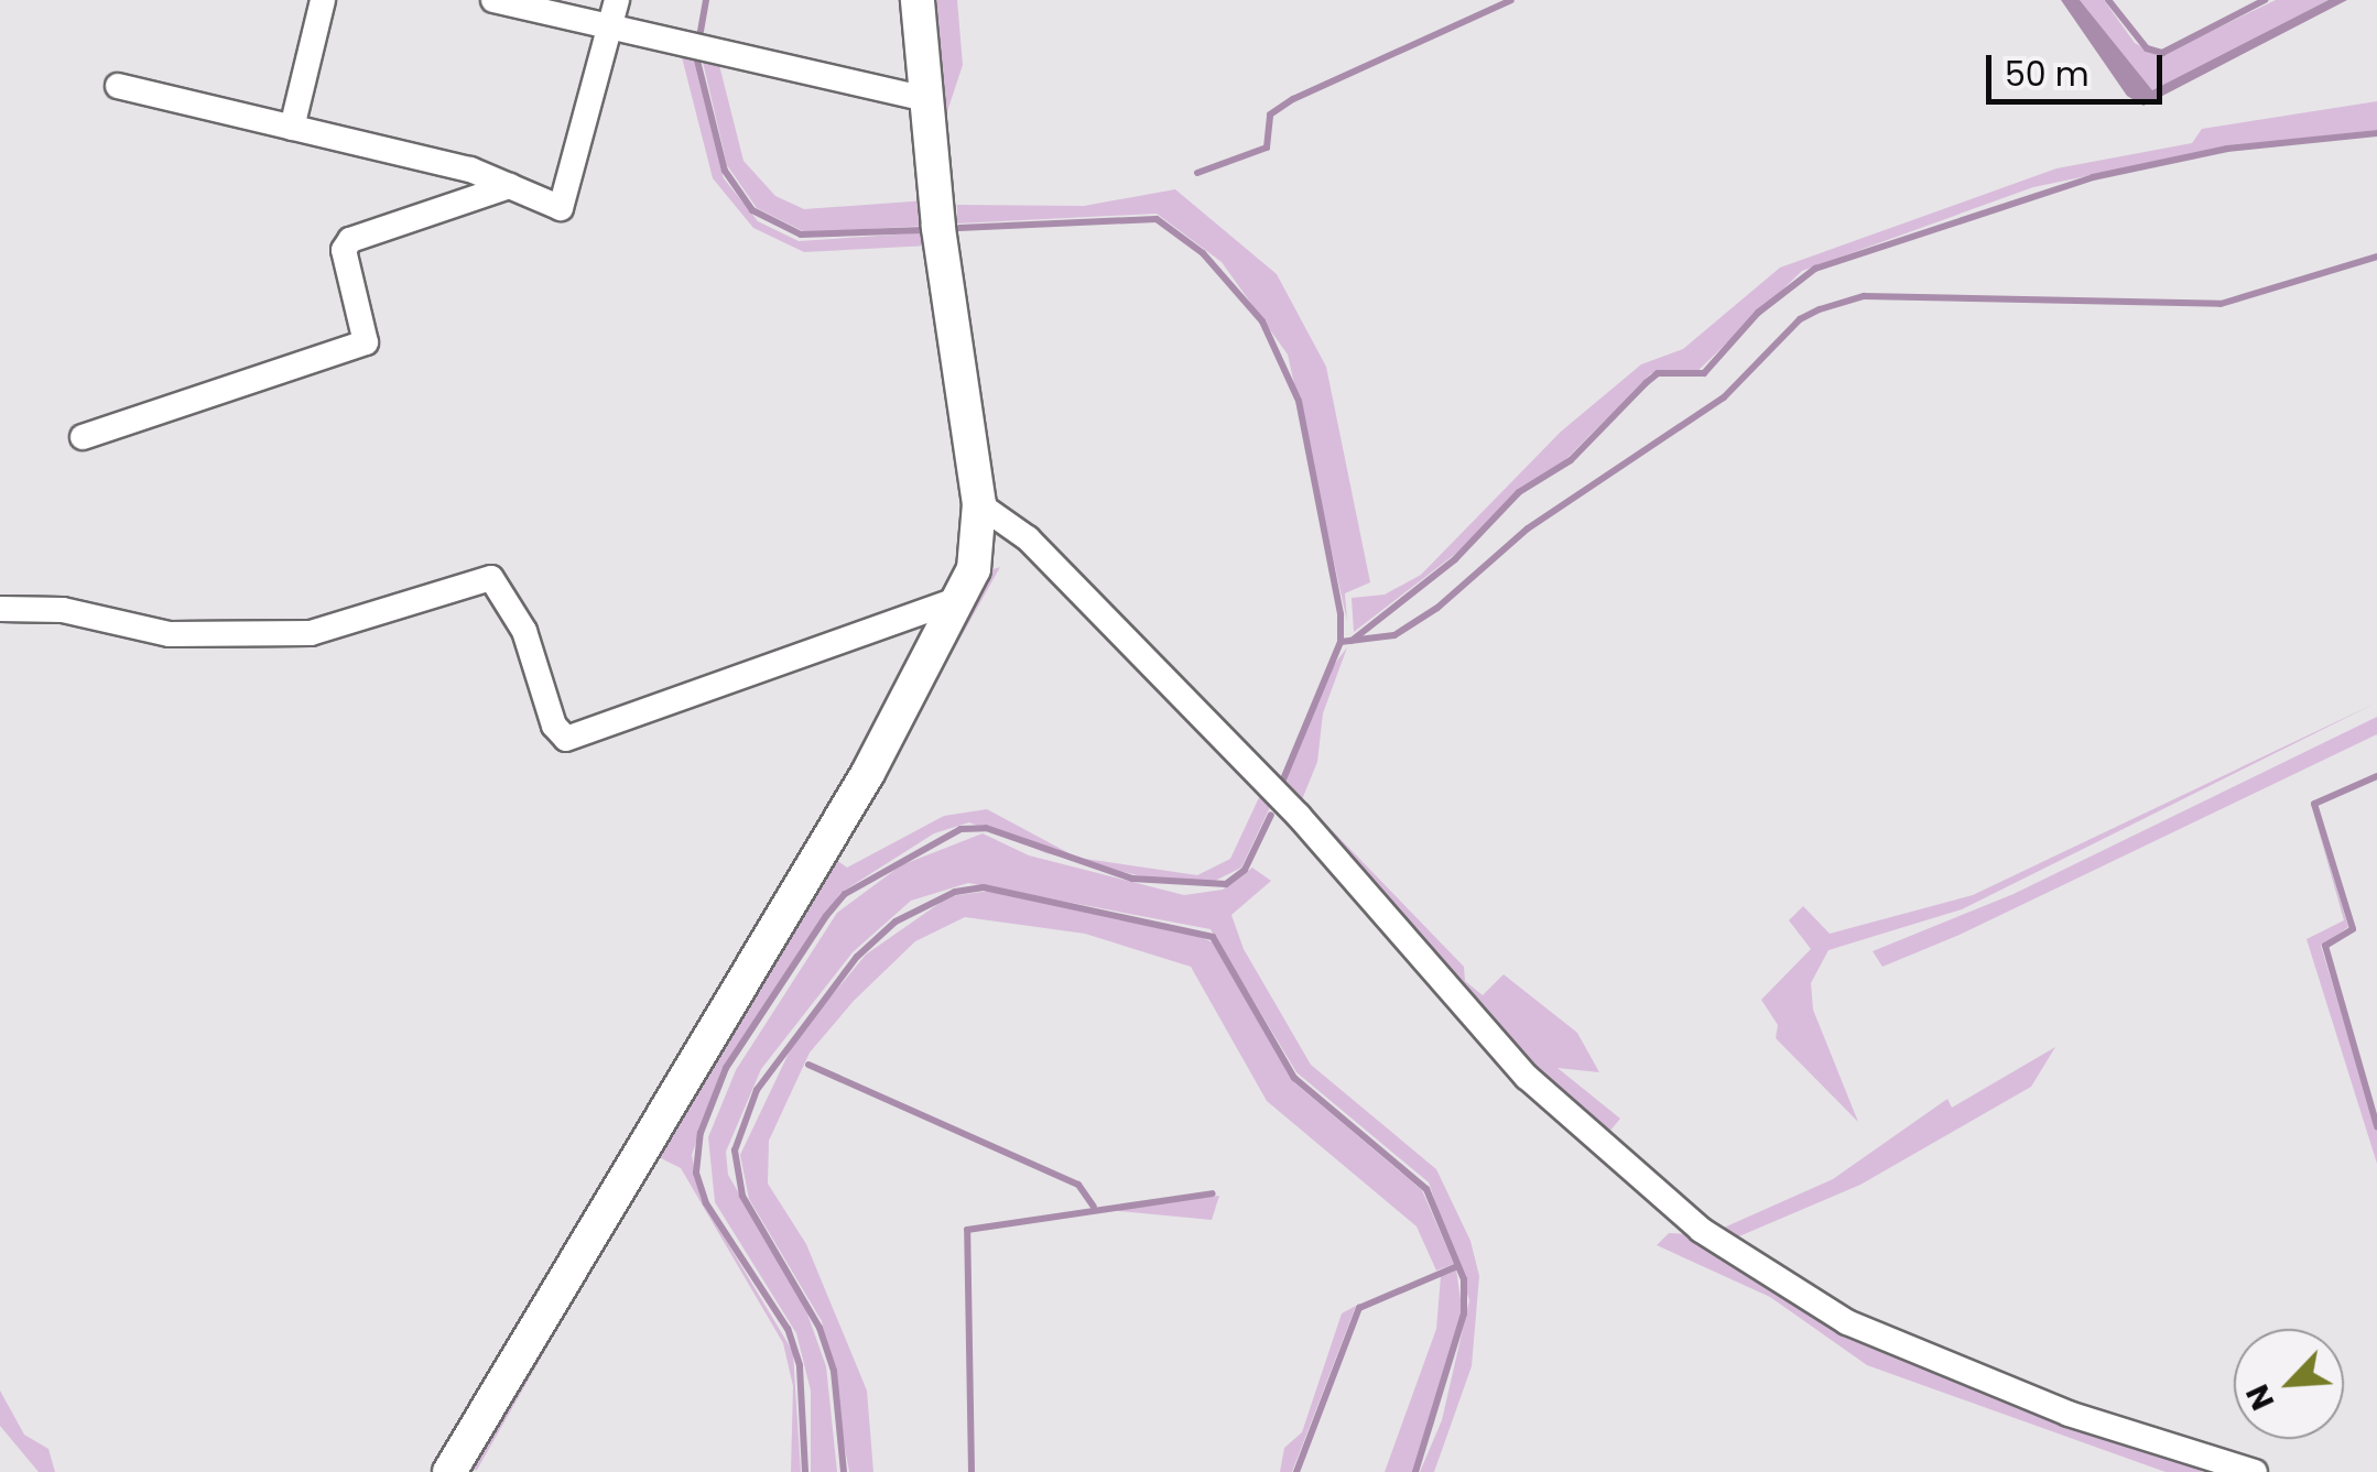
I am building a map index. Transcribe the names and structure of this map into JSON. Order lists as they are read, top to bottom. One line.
{"scale_bar":"50 m","north":"bottom left"}
